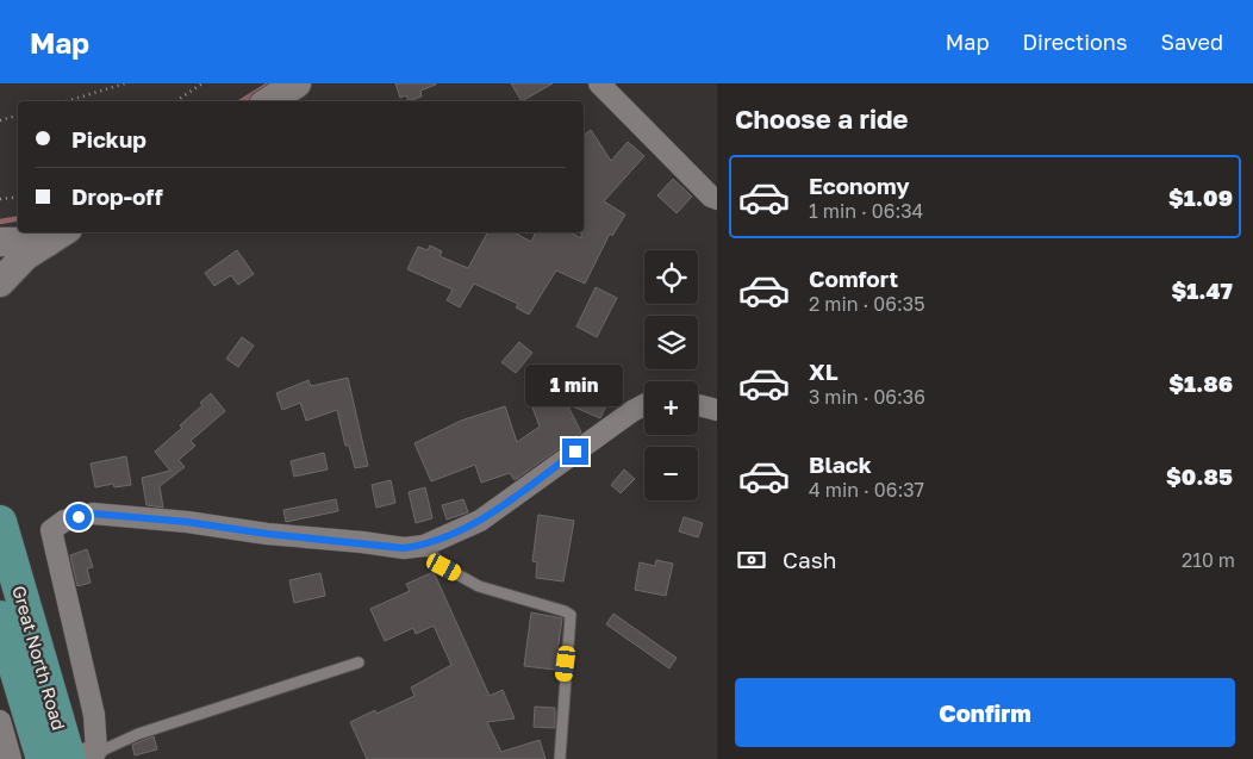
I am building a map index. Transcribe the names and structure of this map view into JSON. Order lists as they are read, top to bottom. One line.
{"streets":{"main road":["Great North Road"]},"page":{"header":"Map","nav":["Map","Directions","Saved"],"heading":"Choose a ride","banner":["Pickup","Drop-off"],"list":[{"name":"Economy","note":"1 min · 06:34","value":"$1.09"},{"name":"Comfort","note":"2 min · 06:35","value":"$1.47"},{"name":"XL","note":"3 min · 06:36","value":"$1.86"},{"name":"Black","note":"4 min · 06:37","value":"$0.85"}],"map_buttons":["+","−"],"bubble":"1 min","pay":["Cash","210 m"],"buttons":"Confirm"}}
